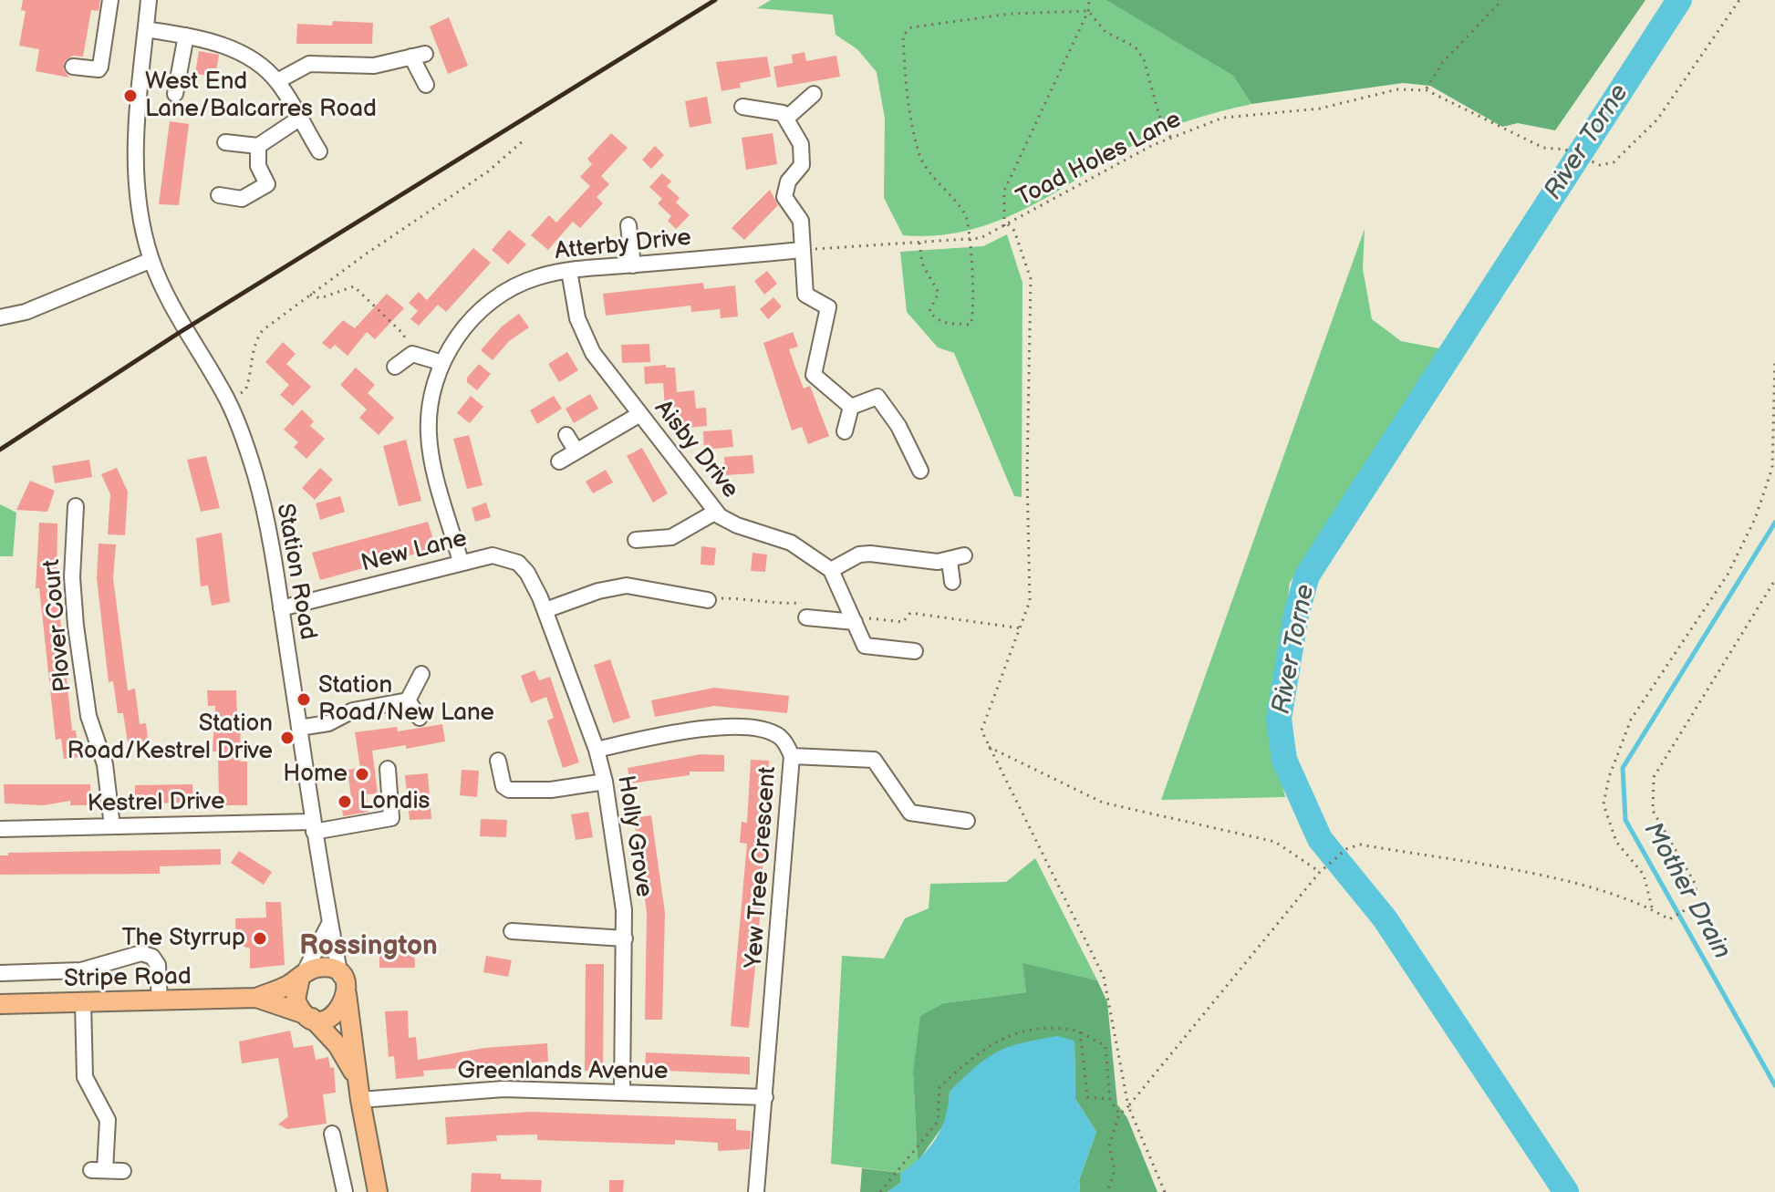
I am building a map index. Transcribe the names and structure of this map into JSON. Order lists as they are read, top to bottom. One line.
{"streets":{"main road":["Stripe Road"],"street":["Atterby Drive","Aisby Drive","New Lane","Station Road","Plover Court","Kestrel Drive","Holly Grove","Yew Tree Crescent","Greenlands Avenue"],"path":["Toad Holes Lane"]},"crossings":[["Toad Holes Lane","Atterby Drive"],["Atterby Drive","Aisby Drive"],["Atterby Drive","New Lane"],["New Lane","Station Road"],["New Lane","Holly Grove"],["Station Road","Kestrel Drive"],["Plover Court","Kestrel Drive"],["Holly Grove","Yew Tree Crescent"],["Holly Grove","Greenlands Avenue"],["Yew Tree Crescent","Greenlands Avenue"]],"districts":["Rossington"],"water":["River Torne","Mother Drain"],"places":["West End Lane/Balcarres Road","Station Road/New Lane","Station Road/Kestrel Drive","Home","Londis","The Styrrup"]}
